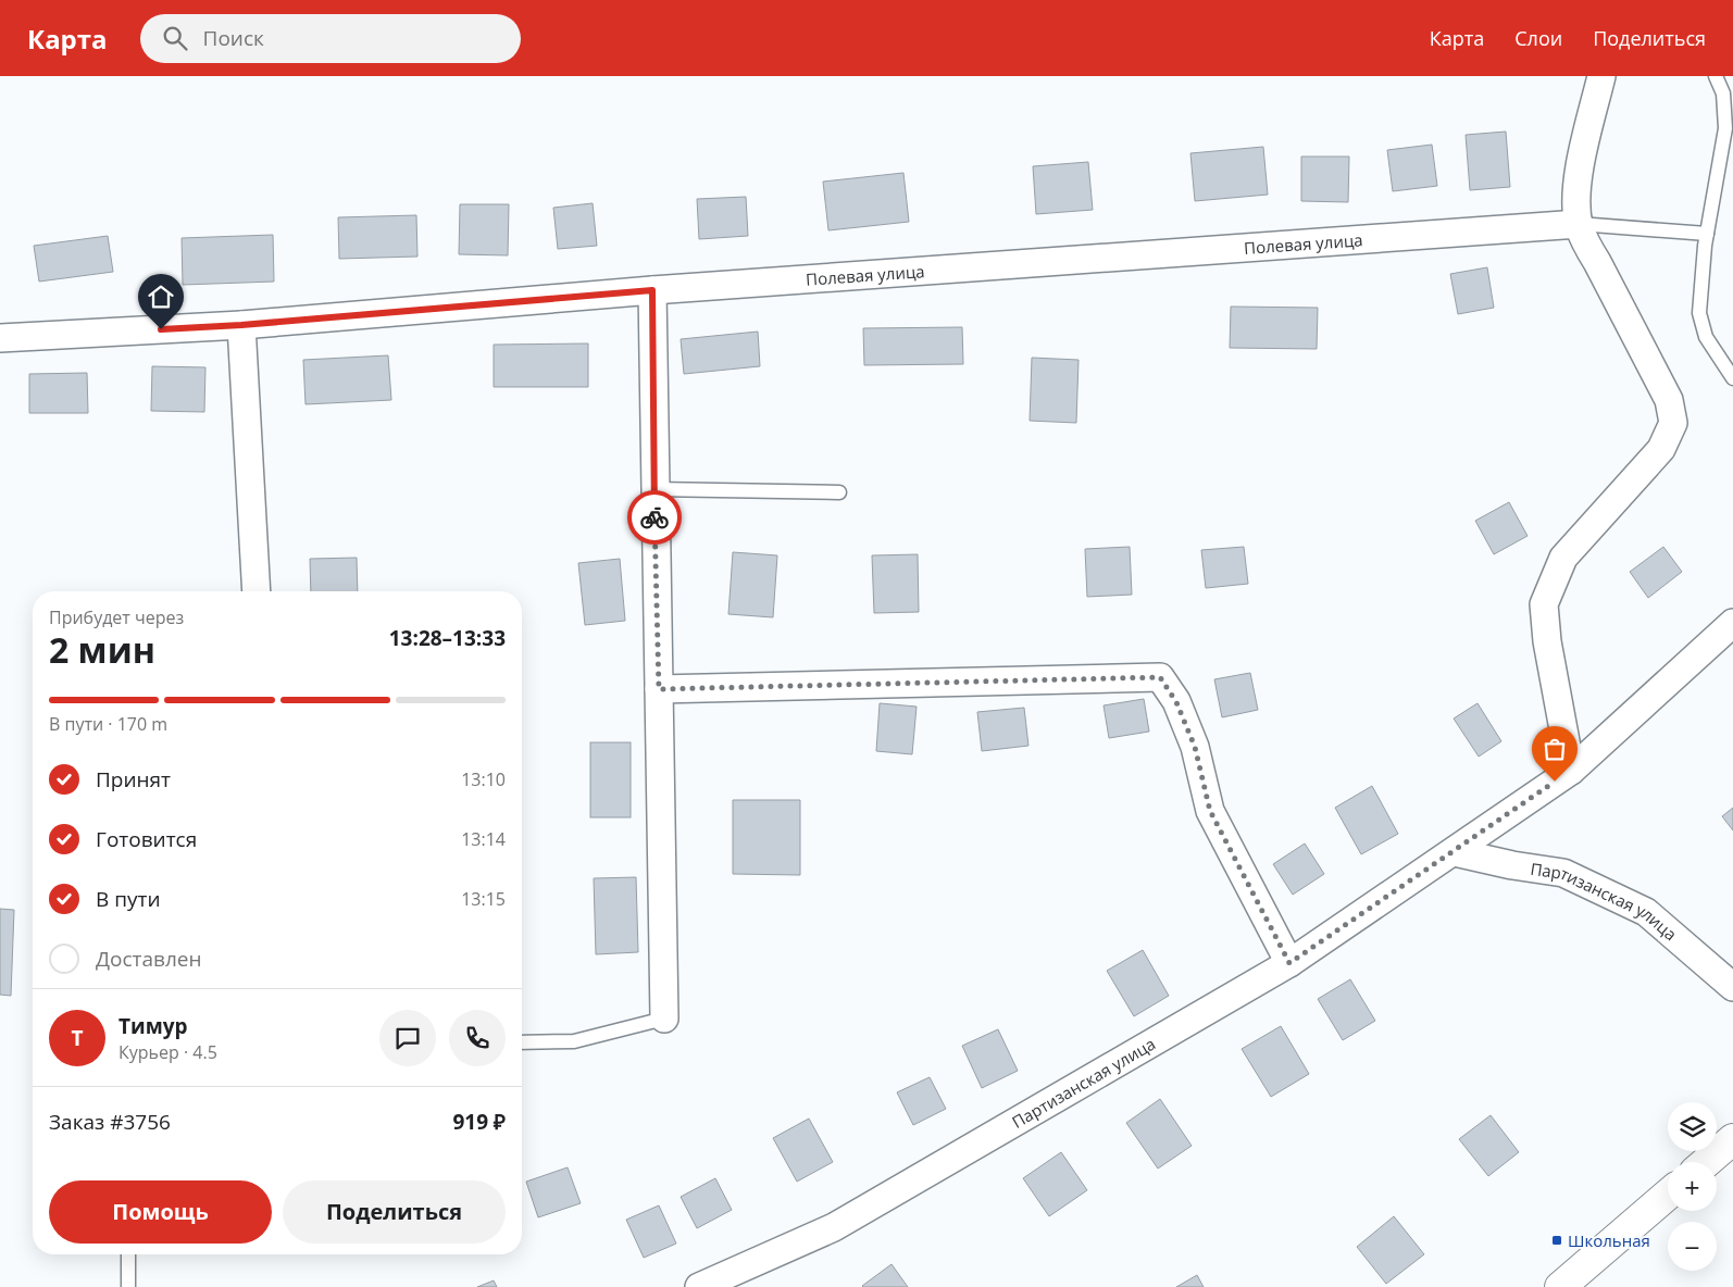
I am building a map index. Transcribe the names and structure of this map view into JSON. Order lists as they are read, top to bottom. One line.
{"streets":{"street":["Полевая улица","Партизанская улица"]},"places":{"transit":["Школьная"]},"page":{"header":"Карта","search":"Поиск","nav":["Карта","Слои","Поделиться"],"heading":["2 мин","Прибудет через","13:28–13:33"],"panel":["Тимур","Курьер · 4.5","Заказ #3756","919 ₽"],"bar":"В пути · 170 m","list":[["Принят","13:10"],["Готовится","13:14"],["В пути","13:15"],"Доставлен"],"round":"Т","map_buttons":["+","−"],"buttons":["Помощь","Поделиться"]}}
